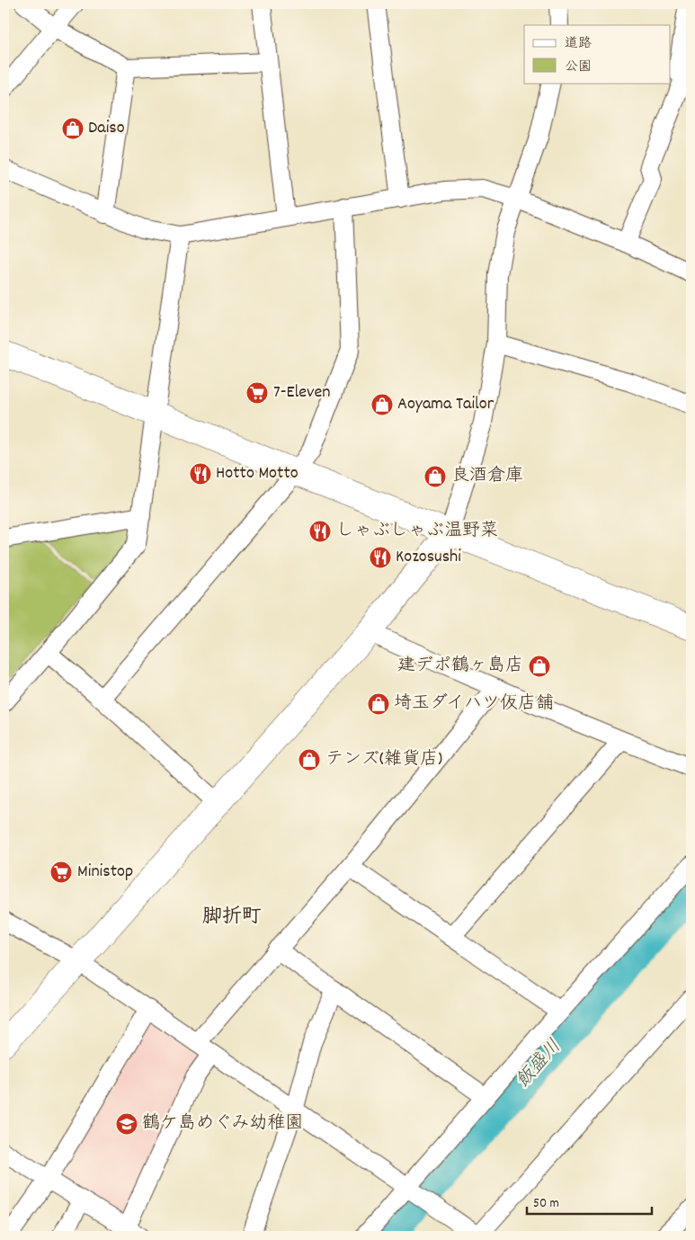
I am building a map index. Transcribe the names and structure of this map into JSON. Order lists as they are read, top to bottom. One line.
{"districts":["脚折町"],"water":["飯盛川"],"places":{"shop":["Daiso","Aoyama Tailor","良酒倉庫","建デポ鶴ヶ島店","埼玉ダイハツ仮店舗","テンズ(雑貨店)"],"supermarket":["7-Eleven","Ministop"],"restaurant":["Hotto Motto","しゃぶしゃぶ温野菜","Kozosushi"],"school or university":["鶴ケ島めぐみ幼稚園"]},"legend":["道路","公園"],"scale_bar":"50 m"}
